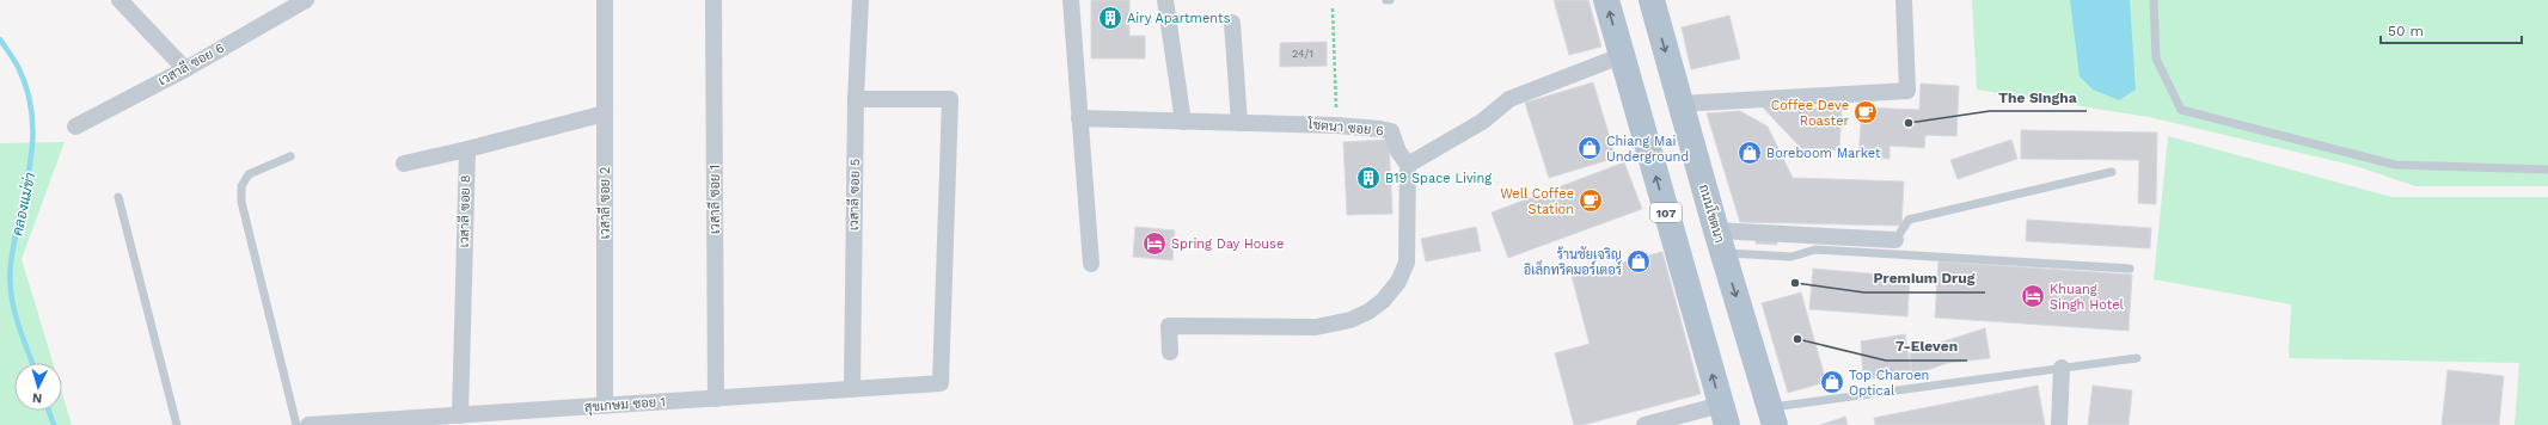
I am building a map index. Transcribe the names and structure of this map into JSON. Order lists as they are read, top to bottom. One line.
{"streets":{"main road":["107","ถนนโชตนา"],"street":["เวสาลี ซอย 6","โชตนา ซอย 6","เวสาลี ซอย 5","เวสาลี ซอย 1","เวสาลี ซอย 2","เวสาลี ซอย 8","สุขเกษม ซอย 1"]},"crossings":[["เวสาลี ซอย 5","สุขเกษม ซอย 1"],["เวสาลี ซอย 1","สุขเกษม ซอย 1"],["เวสาลี ซอย 2","สุขเกษม ซอย 1"],["เวสาลี ซอย 8","สุขเกษม ซอย 1"]],"water":["คลองแม่ข่า"],"places":{"building":["Airy Apartments","B19 Space Living"],"cafe":["Coffee Deve Roaster","Well Coffee Station"],"other":["The Singha","Premium Drug","7-Eleven"],"shop":["Chiang Mai Underground","Boreboom Market","ร้านชัยเจริญ อิเล็กทริคมอร์เตอร์","Top Charoen Optical"],"hotel":["Spring Day House","Khuang Singh Hotel"]},"house_numbers":["24/1"],"scale_bar":"50 m","north":"bottom"}
